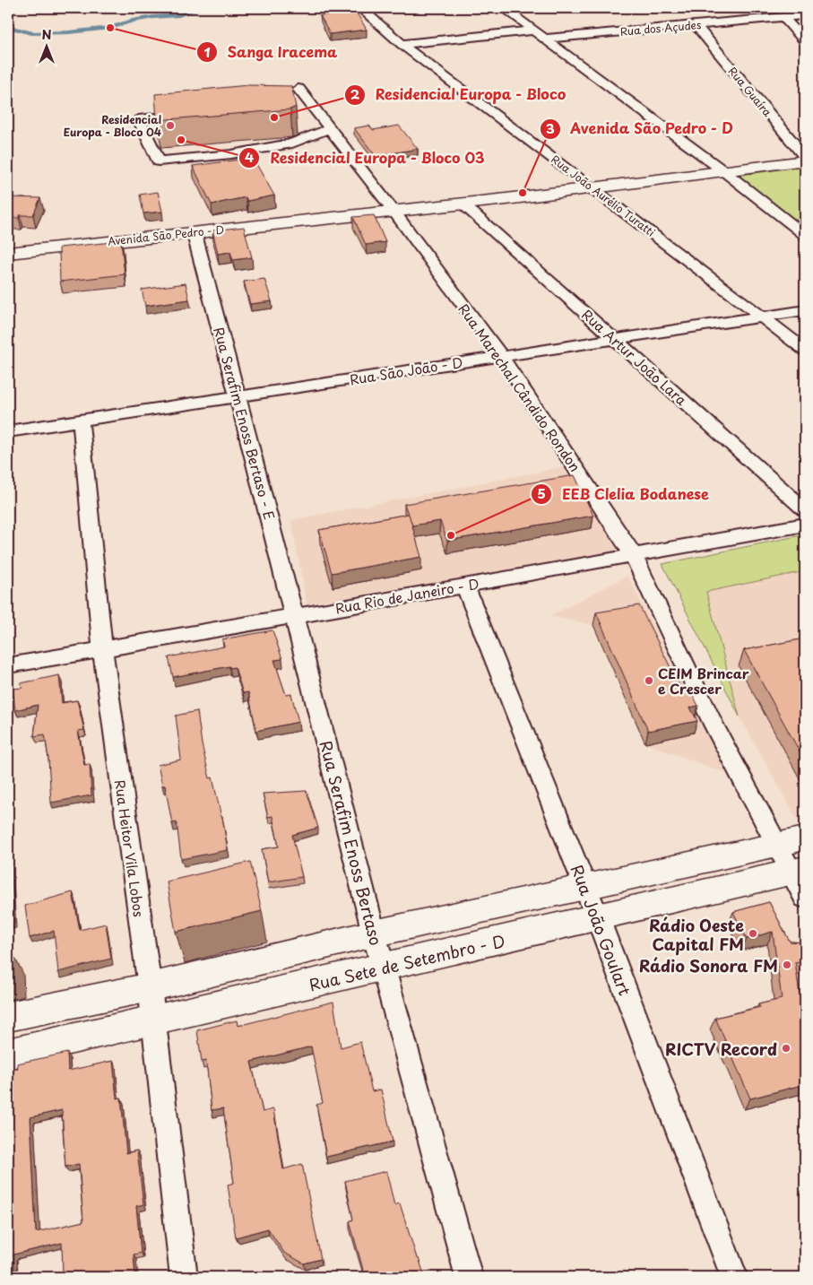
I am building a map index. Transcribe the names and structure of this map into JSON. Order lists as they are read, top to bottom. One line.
{"streets":{"street":["Rua dos Açudes","Rua Guaíra","Rua João Aurélio Turatti","Avenida São Pedro - D","Rua Artur João Lara","Rua São João - D","Rua Marechal Cândido Rondon","Rua Serafim Enoss Bertaso - E","Rua Rio de Janeiro - D","Rua Serafim Enoss Bertaso","Rua Heitor Vila Lobos","Rua João Goulart","Rua Sete de Setembro - D"]},"crossings":[["Rua dos Açudes","Rua Guaíra"],["Rua Guaíra","Avenida São Pedro - D"],["Rua João Aurélio Turatti","Avenida São Pedro - D"],["Rua João Aurélio Turatti","Rua São João - D"],["Avenida São Pedro - D","Rua Artur João Lara"],["Avenida São Pedro - D","Rua Marechal Cândido Rondon"],["Avenida São Pedro - D","Rua Serafim Enoss Bertaso - E"],["Rua Artur João Lara","Rua São João - D"],["Rua São João - D","Rua Marechal Cândido Rondon"],["Rua São João - D","Rua Serafim Enoss Bertaso - E"],["Rua São João - D","Rua Heitor Vila Lobos"],["Rua Marechal Cândido Rondon","Rua Rio de Janeiro - D"],["Rua Marechal Cândido Rondon","Rua Sete de Setembro - D"],["Rua Serafim Enoss Bertaso - E","Rua Rio de Janeiro - D"],["Rua Serafim Enoss Bertaso - E","Rua Serafim Enoss Bertaso"],["Rua Rio de Janeiro - D","Rua Serafim Enoss Bertaso"],["Rua Rio de Janeiro - D","Rua Heitor Vila Lobos"],["Rua Rio de Janeiro - D","Rua João Goulart"],["Rua Serafim Enoss Bertaso","Rua Sete de Setembro - D"],["Rua Heitor Vila Lobos","Rua Sete de Setembro - D"],["Rua João Goulart","Rua Sete de Setembro - D"]],"places":["Sanga Iracema","Residencial Europa - Bloco","Residencial Europa - Bloco 04","Residencial Europa - Bloco 03","Avenida São Pedro - D","EEB Clelia Bodanese","CEIM Brincar e Crescer","Rádio Oeste Capital FM","Rádio Sonora FM","RICTV Record"],"north":"top"}
